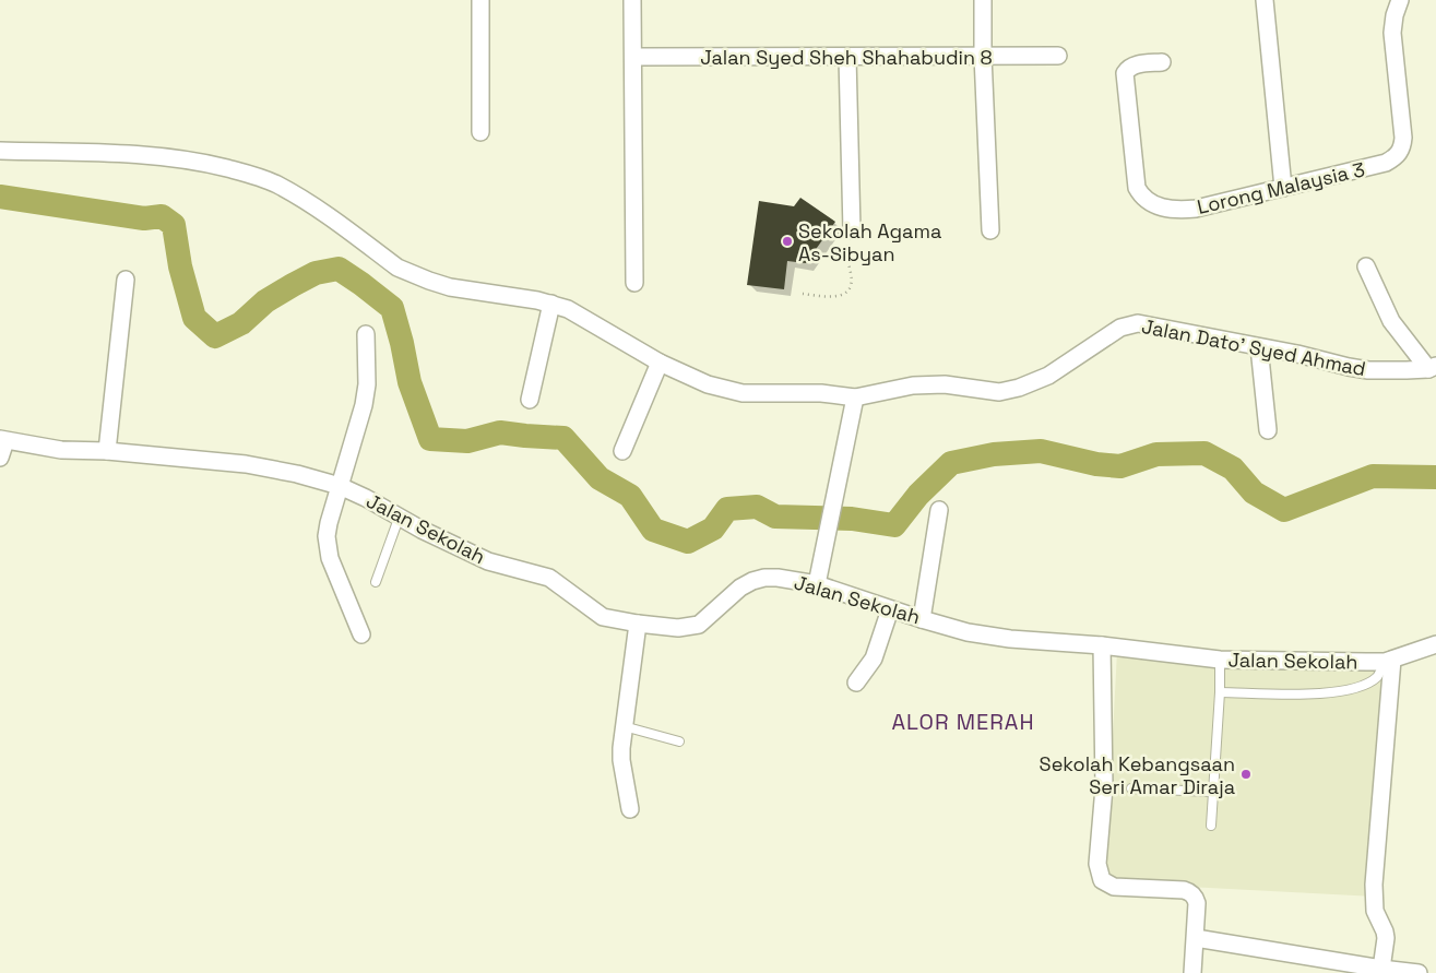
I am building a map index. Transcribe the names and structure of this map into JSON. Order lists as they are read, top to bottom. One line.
{"streets":{"street":["Jalan Syed Sheh Shahabudin 8","Lorong Malaysia 3","Jalan Dato' Syed Ahmad","Jalan Sekolah"]},"districts":["ALOR MERAH"],"places":["Sekolah Agama As-Sibyan","Sekolah Kebangsaan Seri Amar Diraja"]}
